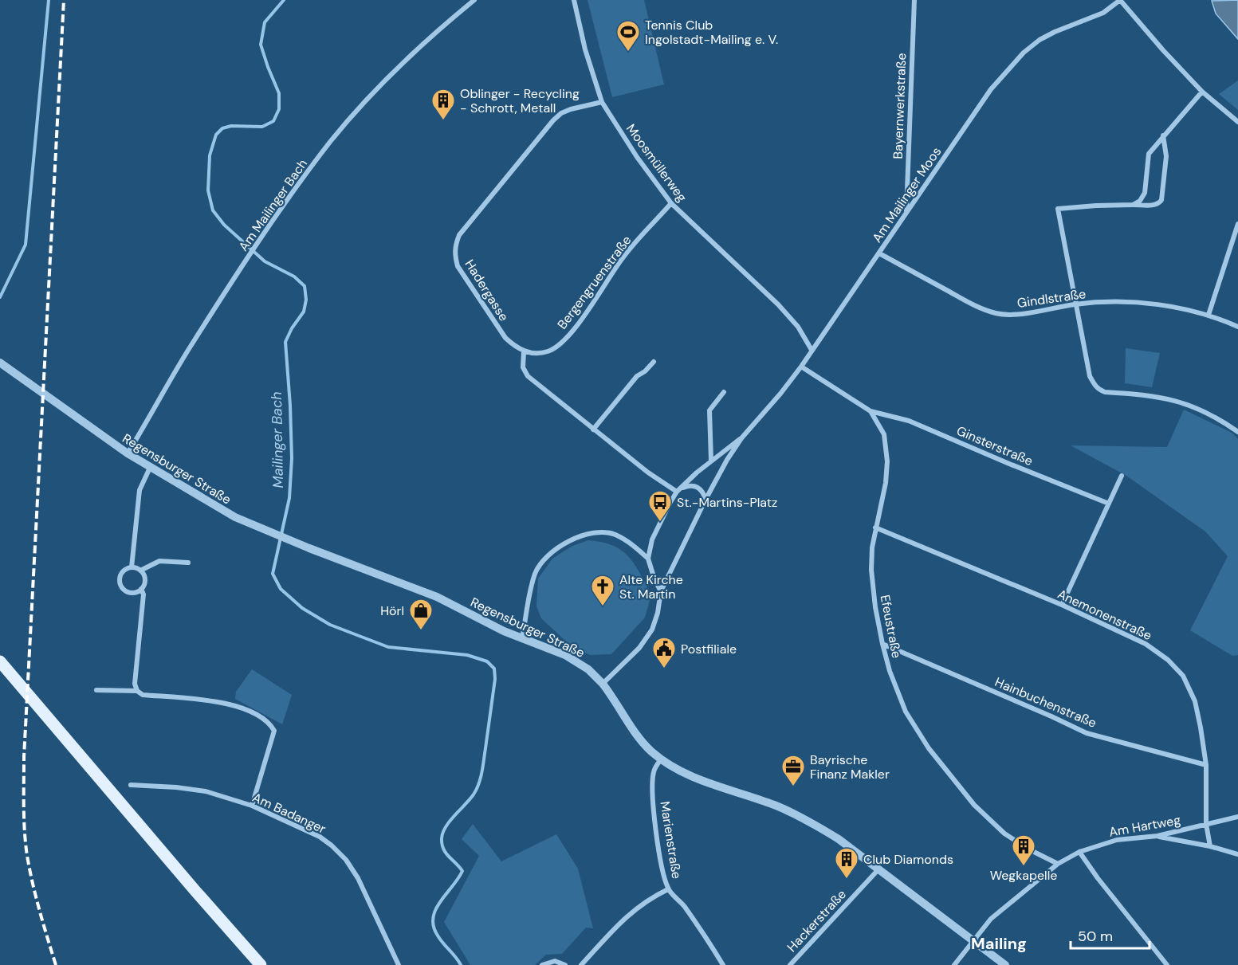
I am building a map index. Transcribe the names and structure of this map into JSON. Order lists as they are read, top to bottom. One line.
{"streets":{"street":["Bayernwerkstraße","Moosmüllerweg","Am Mailinger Moos","Am Mailinger Bach","Bergengruenstraße","Hadergasse","Gindlstraße","Ginsterstraße","Regensburger Straße","Anemonenstraße","Efeustraße","Hainbuchenstraße","Am Badanger","Am Hartweg","Marienstraße","Hackerstraße"]},"crossings":[["Bayernwerkstraße","Am Mailinger Moos"],["Moosmüllerweg","Am Mailinger Moos"],["Moosmüllerweg","Bergengruenstraße"],["Moosmüllerweg","Hadergasse"],["Am Mailinger Moos","Gindlstraße"],["Am Mailinger Moos","Regensburger Straße"],["Am Mailinger Moos","Efeustraße"],["Am Mailinger Bach","Regensburger Straße"],["Bergengruenstraße","Hadergasse"],["Ginsterstraße","Efeustraße"],["Regensburger Straße","Am Hartweg"],["Regensburger Straße","Marienstraße"],["Regensburger Straße","Hackerstraße"],["Anemonenstraße","Efeustraße"],["Anemonenstraße","Hainbuchenstraße"],["Anemonenstraße","Am Hartweg"],["Efeustraße","Hainbuchenstraße"],["Efeustraße","Am Hartweg"]],"districts":["Mailing"],"water":["Mailinger Bach"],"places":{"sports":["Tennis Club Ingolstadt-Mailing e. V."],"building":["Oblinger - Recycling - Schrott, Metall","Wegkapelle","Club Diamonds"],"bus stop":["St.-Martins-Platz"],"church":["Alte Kirche St. Martin"],"shop":["Hörl"],"public building":["Postfiliale"],"office":["Bayrische Finanz Makler"]},"scale_bar":"50 m"}
